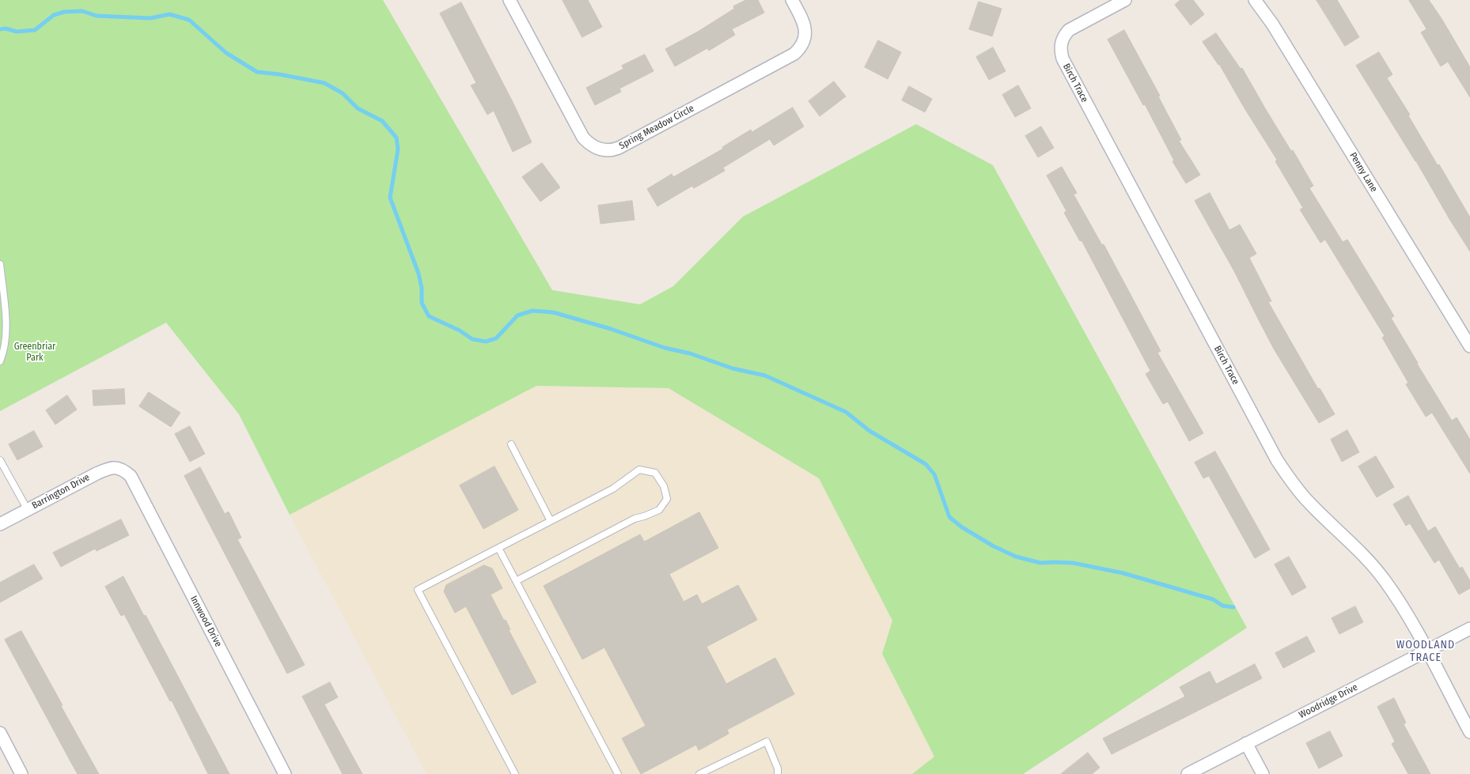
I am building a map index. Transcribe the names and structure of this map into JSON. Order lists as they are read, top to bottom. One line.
{"streets":{"street":["Birch Trace","Spring Meadow Circle","Penny Lane","Barrington Drive","Innwood Drive","Woodridge Drive"]},"crossings":[["Birch Trace","Woodridge Drive"],["Barrington Drive","Innwood Drive"]],"districts":["WOODLAND TRACE"],"parks":["Greenbriar Park"]}
